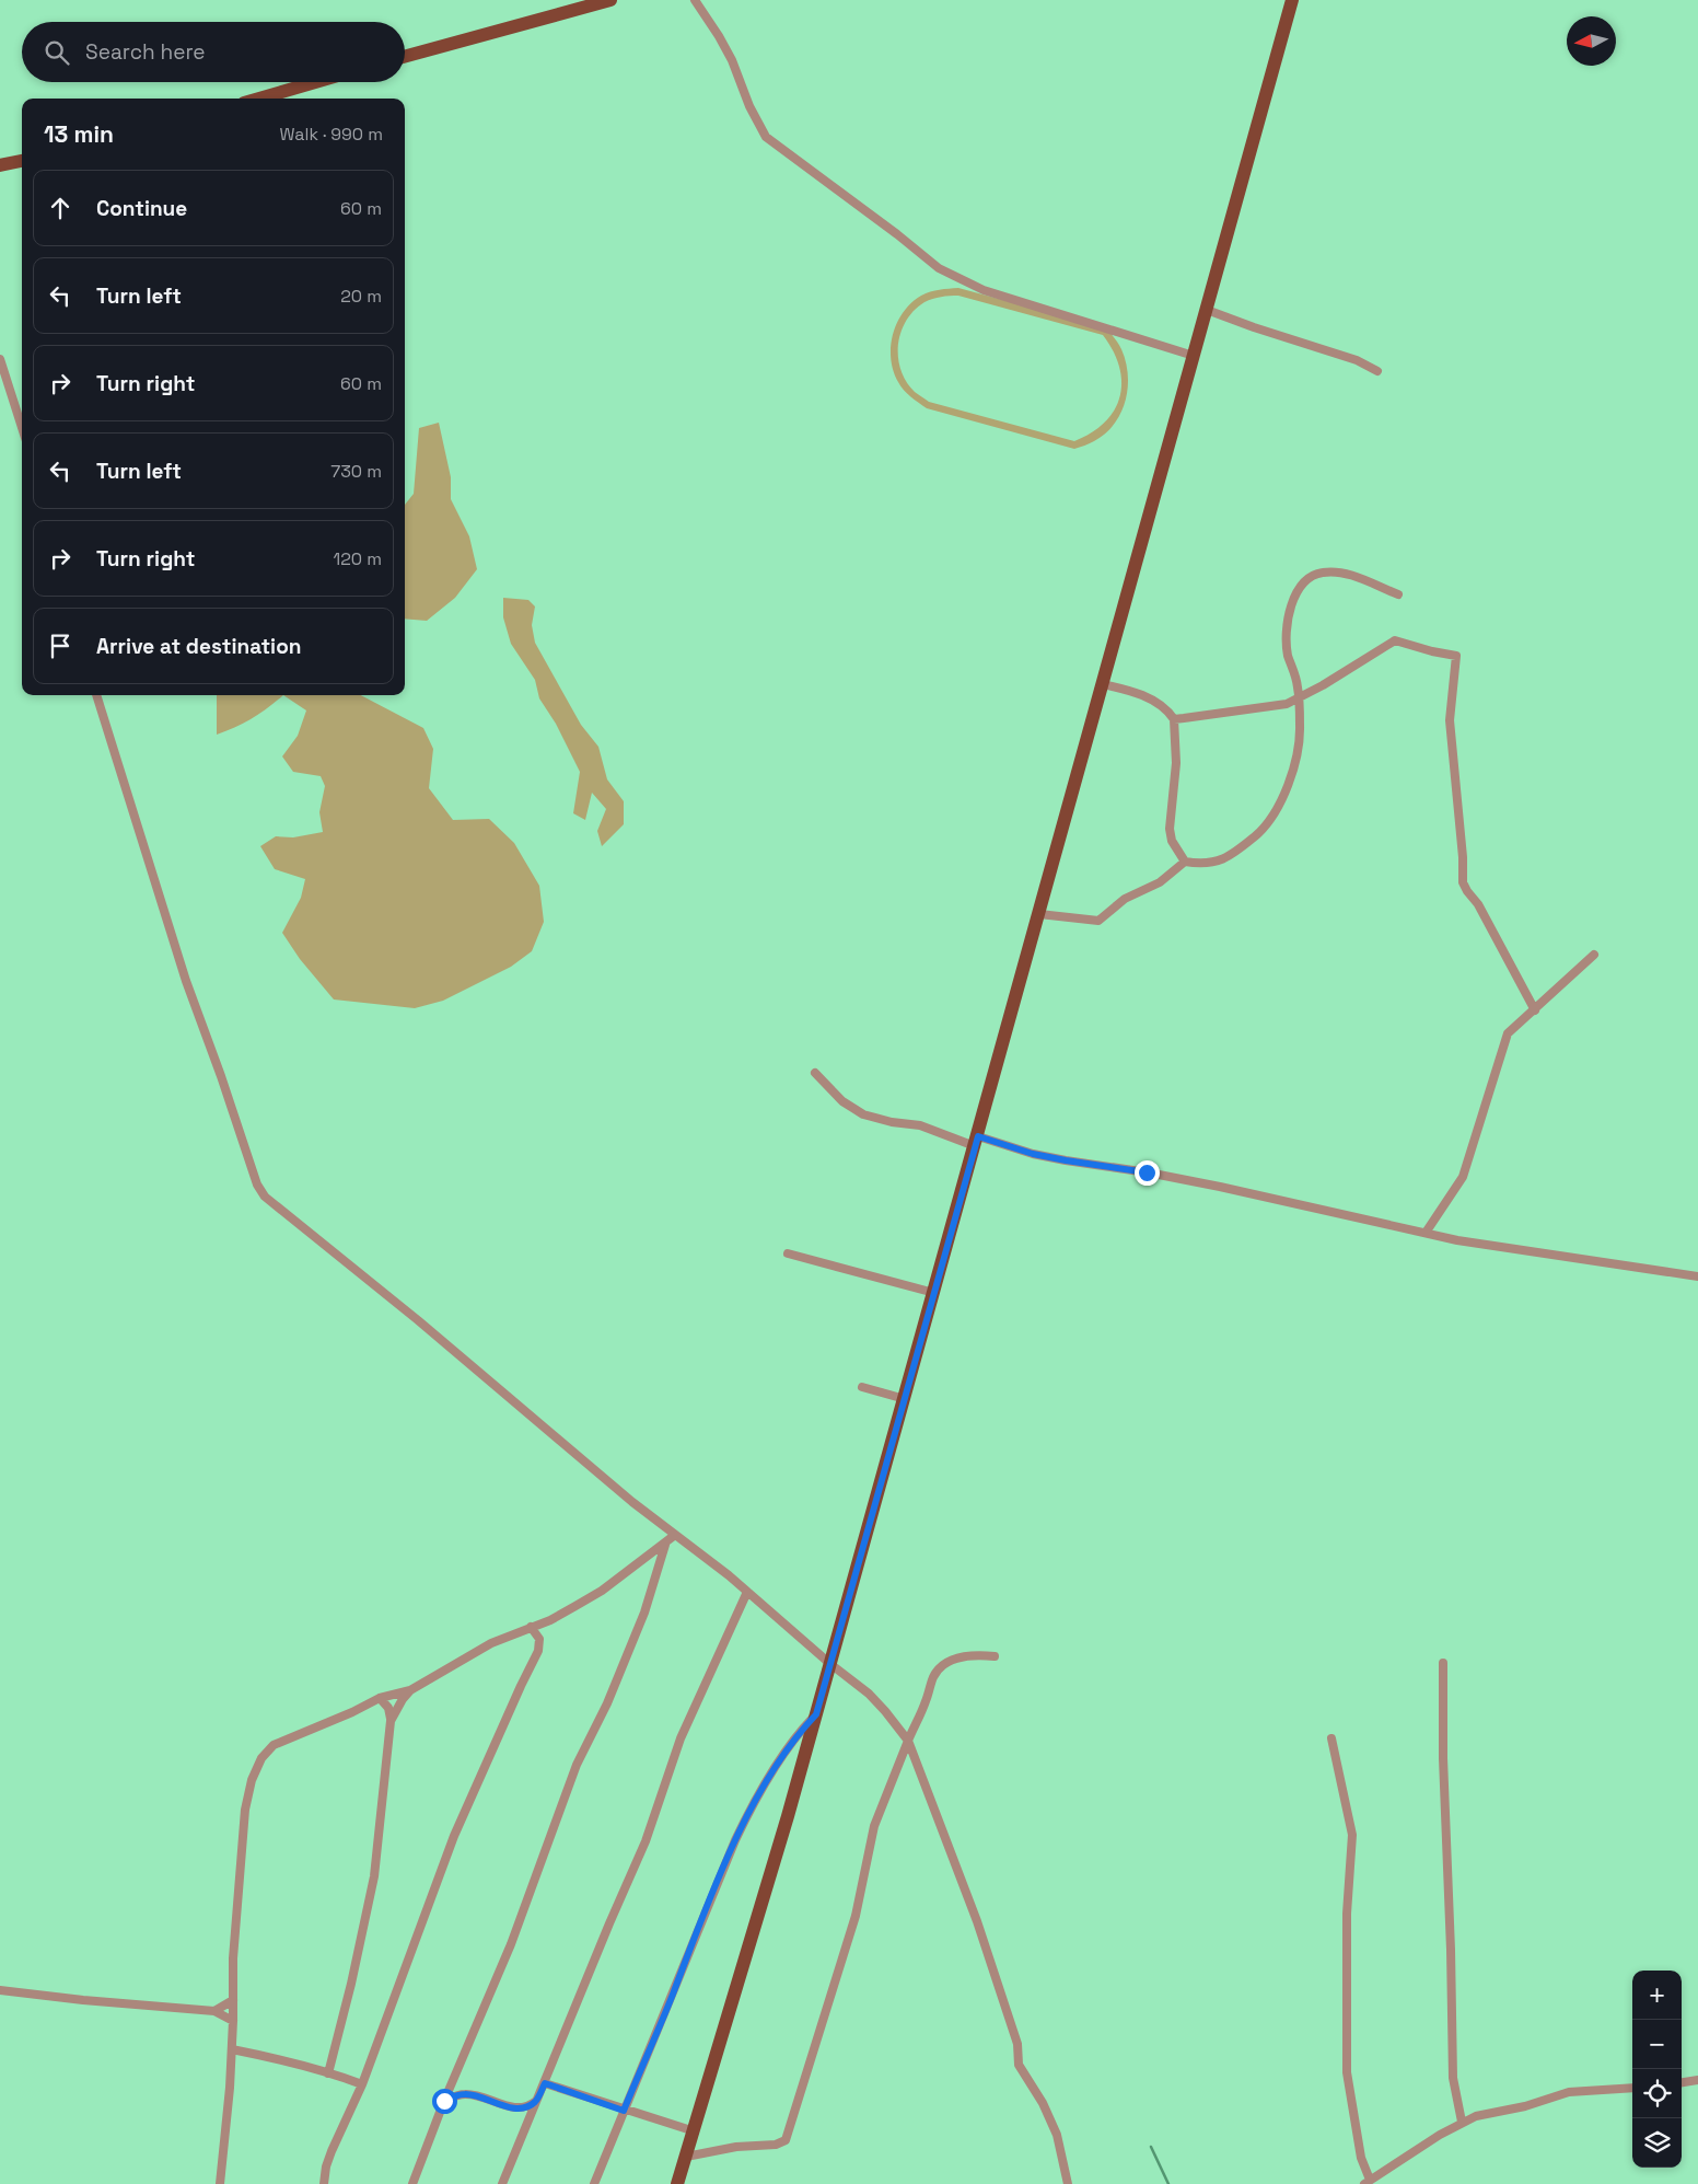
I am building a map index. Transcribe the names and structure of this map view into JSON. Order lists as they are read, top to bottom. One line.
{"north":"left","page":{"search":"Search here","heading":["13 min","Walk · 990 m"],"list":[["Continue","60 m"],["Turn left","20 m"],["Turn right","60 m"],["Turn left","730 m"],["Turn right","120 m"],"Arrive at destination"],"map_buttons":["+","−"]}}
